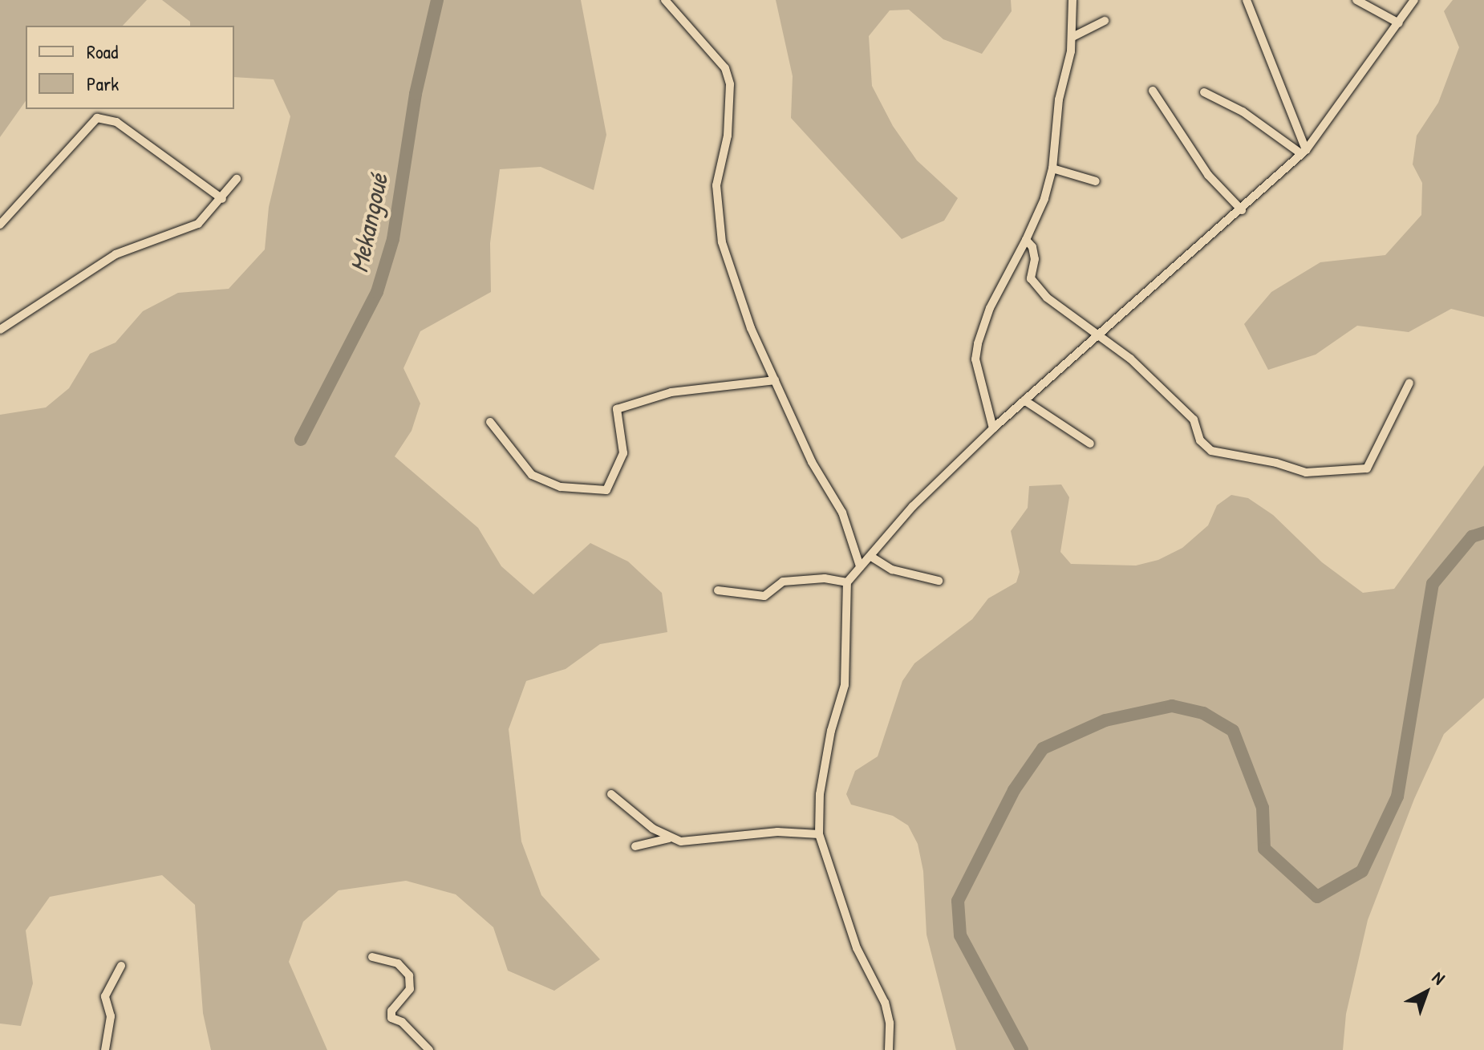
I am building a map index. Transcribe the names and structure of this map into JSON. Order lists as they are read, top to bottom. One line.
{"water":["Mekangoué"],"legend":["Road","Park"],"north":"top right"}
